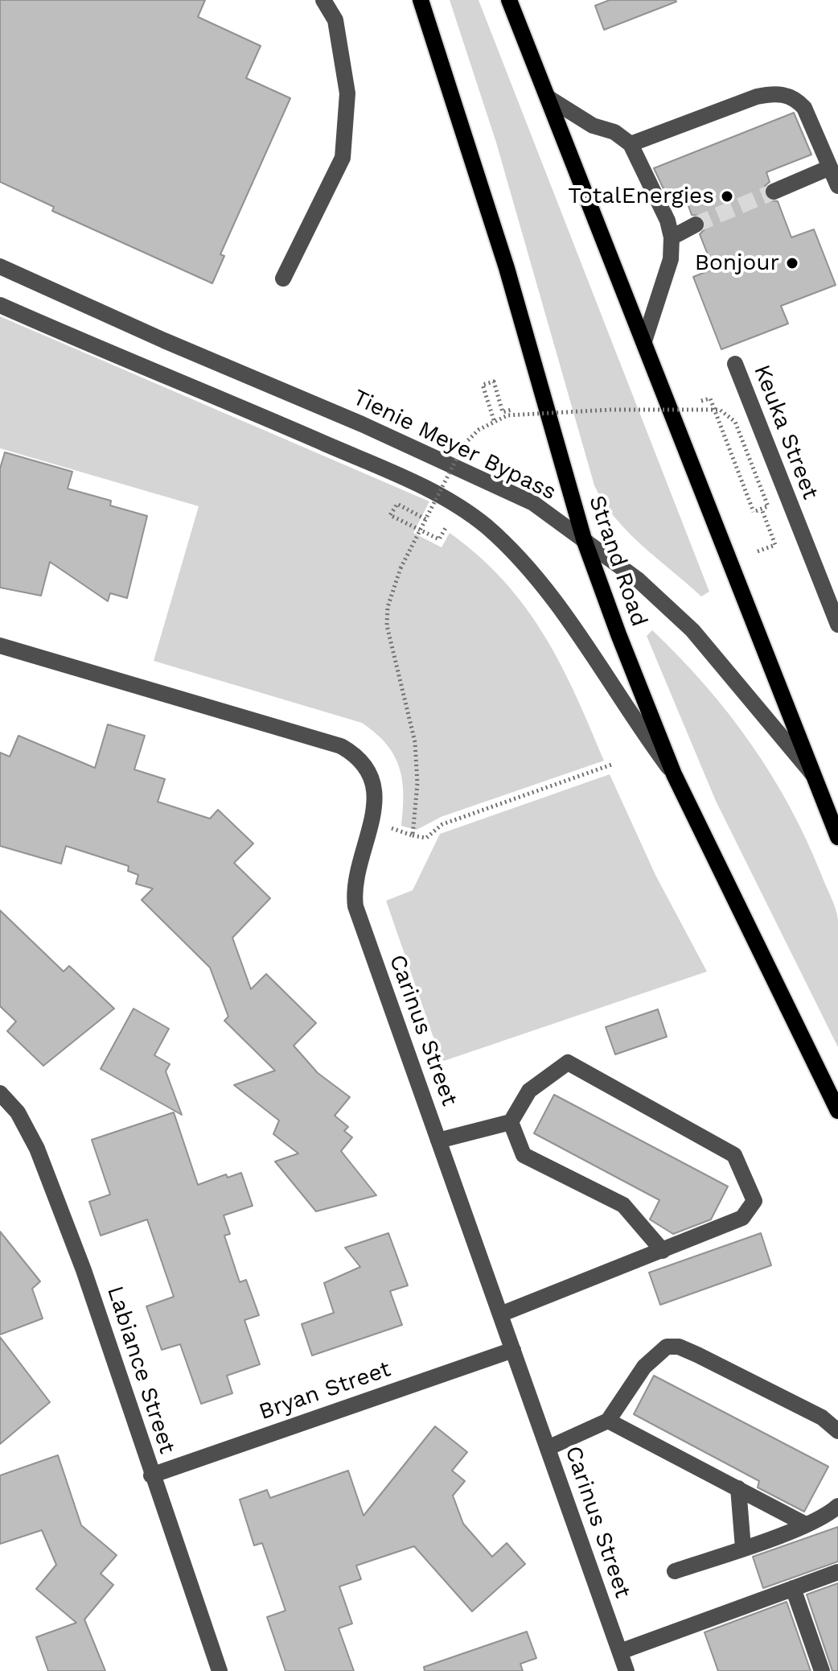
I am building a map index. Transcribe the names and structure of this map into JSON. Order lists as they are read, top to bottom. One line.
{"streets":{"main road":["Strand Road"],"street":["Keuka Street","Tienie Meyer Bypass","Carinus Street","Labiance Street","Bryan Street"]},"crossings":[["Tienie Meyer Bypass","Strand Road"],["Carinus Street","Bryan Street"],["Labiance Street","Bryan Street"]],"places":["TotalEnergies","Bonjour"]}
